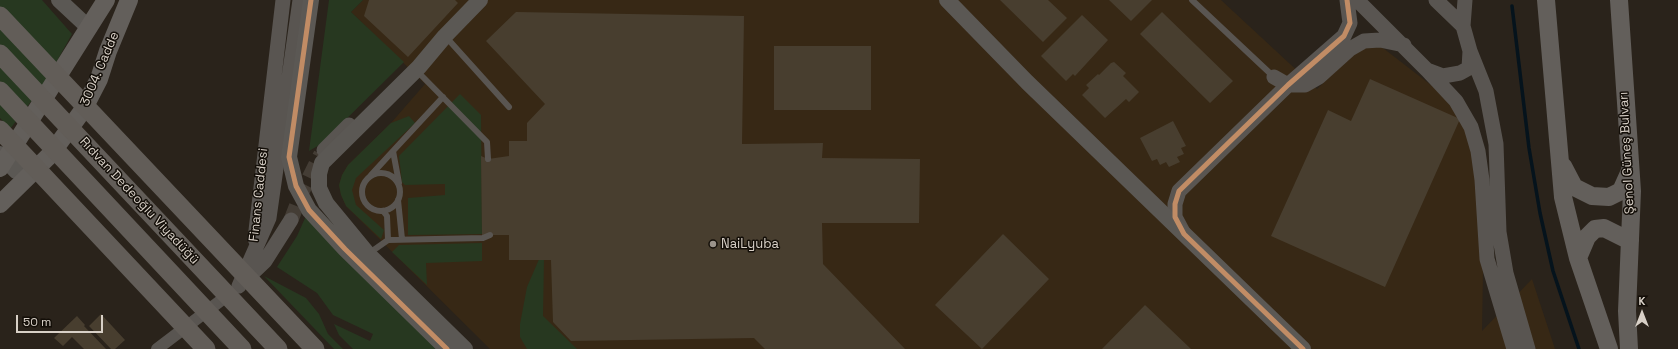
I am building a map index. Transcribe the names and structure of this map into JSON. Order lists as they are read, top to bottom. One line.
{"streets":{"highway":["Rıdvan Dedeoğlu Viyadüğü"],"main road":["3004. Cadde","Şenol Güneş Bulvarı"],"street":["Finans Caddesi"]},"places":["NaiLyuba"],"scale_bar":"50 m","north":"top"}
